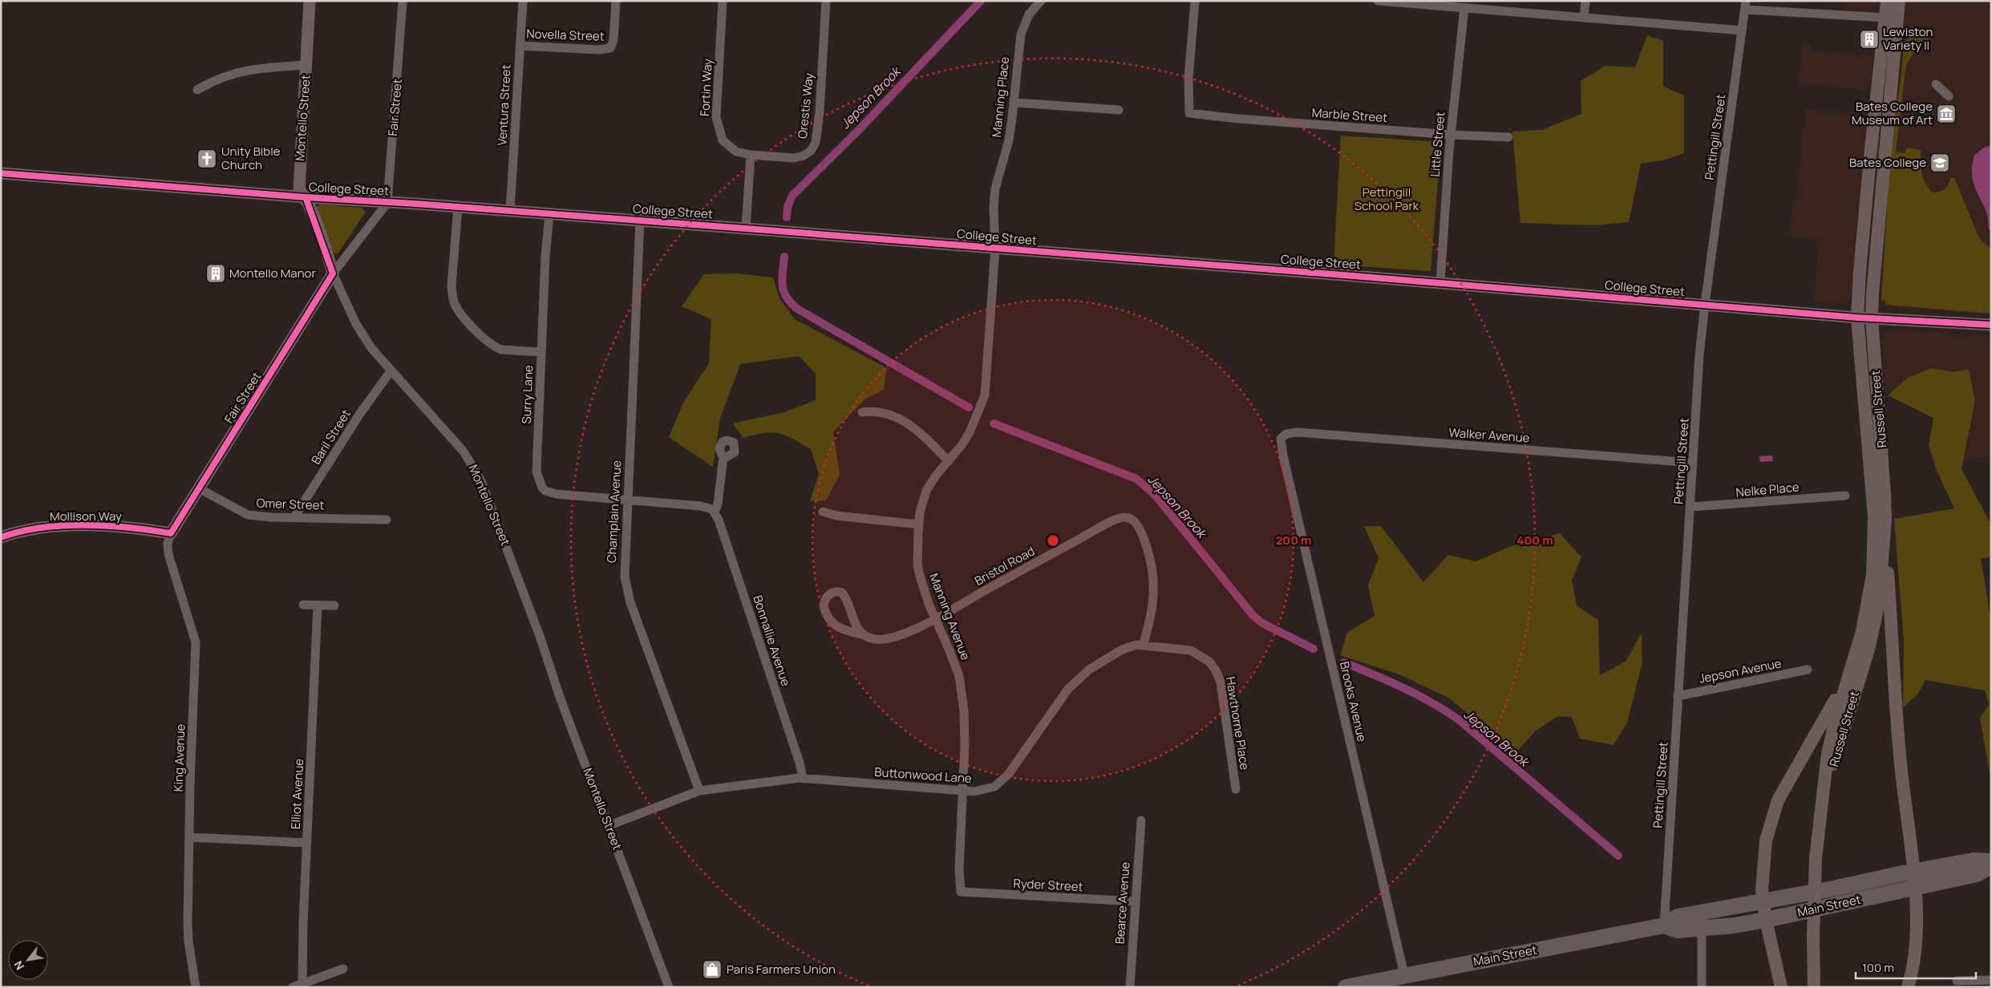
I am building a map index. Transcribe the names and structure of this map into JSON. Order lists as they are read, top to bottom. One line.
{"streets":{"highway":["Main Street"],"main road":["Russell Street"],"street":["Novella Street","Fortin Way","Manning Place","Ventura Street","Orestis Way","Fair Street","Marble Street","Montello Street","Pettingill Street","Little Street","College Street","Surry Lane","Walker Avenue","Baril Street","Nelke Place","Omer Street","Champlain Avenue","Mollison Way","Bristol Road","Manning Avenue","Bonnallie Avenue","Jepson Avenue","Brooks Avenue","Hawthorne Place","King Avenue","Buttonwood Lane","Elliot Avenue","Ryder Street","Bearce Avenue"]},"crossings":[["Novella Street","Ventura Street"],["Fortin Way","Orestis Way"],["Manning Place","College Street"],["Manning Place","Manning Avenue"],["Ventura Street","College Street"],["Fair Street","Montello Street"],["Fair Street","College Street"],["Fair Street","Omer Street"],["Fair Street","Mollison Way"],["Fair Street","King Avenue"],["Marble Street","Little Street"],["Montello Street","College Street"],["Montello Street","Baril Street"],["Montello Street","Buttonwood Lane"],["Pettingill Street","College Street"],["Pettingill Street","Walker Avenue"],["Pettingill Street","Nelke Place"],["Pettingill Street","Jepson Avenue"],["Pettingill Street","Main Street"],["Little Street","College Street"],["College Street","Surry Lane"],["College Street","Russell Street"],["College Street","Champlain Avenue"],["College Street","Manning Avenue"],["Surry Lane","Champlain Avenue"],["Surry Lane","Bonnallie Avenue"],["Walker Avenue","Brooks Avenue"],["Baril Street","Omer Street"],["Champlain Avenue","Buttonwood Lane"],["Mollison Way","King Avenue"],["Bristol Road","Manning Avenue"],["Bristol Road","Hawthorne Place"],["Bristol Road","Buttonwood Lane"],["Manning Avenue","Buttonwood Lane"],["Manning Avenue","Ryder Street"],["Bonnallie Avenue","Buttonwood Lane"],["Brooks Avenue","Main Street"],["Hawthorne Place","Buttonwood Lane"],["Ryder Street","Bearce Avenue"]],"water":["Jepson Brook"],"parks":["Pettingill School Park"],"places":{"building":["Lewiston Variety II","Montello Manor"],"museum":["Bates College Museum of Art"],"church":["Unity Bible Church"],"school or university":["Bates College"],"shop":["Paris Farmers Union"]},"scale_bar":"100 m","north":"bottom left","rings":["200 m","400 m"]}
